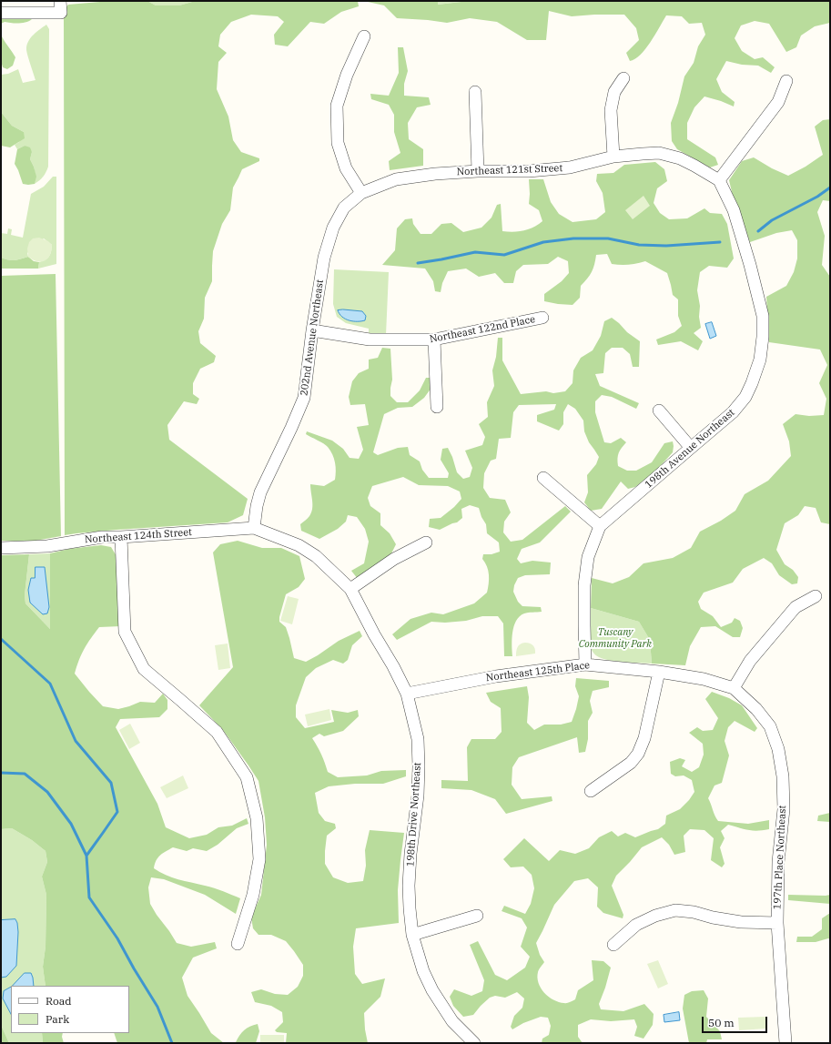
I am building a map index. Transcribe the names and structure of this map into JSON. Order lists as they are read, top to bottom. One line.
{"streets":{"street":["Northeast 121st Street","Northeast 122nd Place","202nd Avenue Northeast","198th Avenue Northeast","Northeast 124th Street","Northeast 125th Place","198th Drive Northeast","197th Place Northeast"]},"crossings":[["Northeast 121st Street","202nd Avenue Northeast"],["Northeast 121st Street","198th Avenue Northeast"],["Northeast 122nd Place","202nd Avenue Northeast"],["202nd Avenue Northeast","Northeast 124th Street"],["202nd Avenue Northeast","198th Drive Northeast"],["198th Avenue Northeast","Northeast 125th Place"],["Northeast 124th Street","198th Drive Northeast"],["Northeast 125th Place","198th Drive Northeast"],["Northeast 125th Place","197th Place Northeast"]],"parks":["Tuscany Community Park"],"legend":["Road","Park"],"scale_bar":"50 m"}
